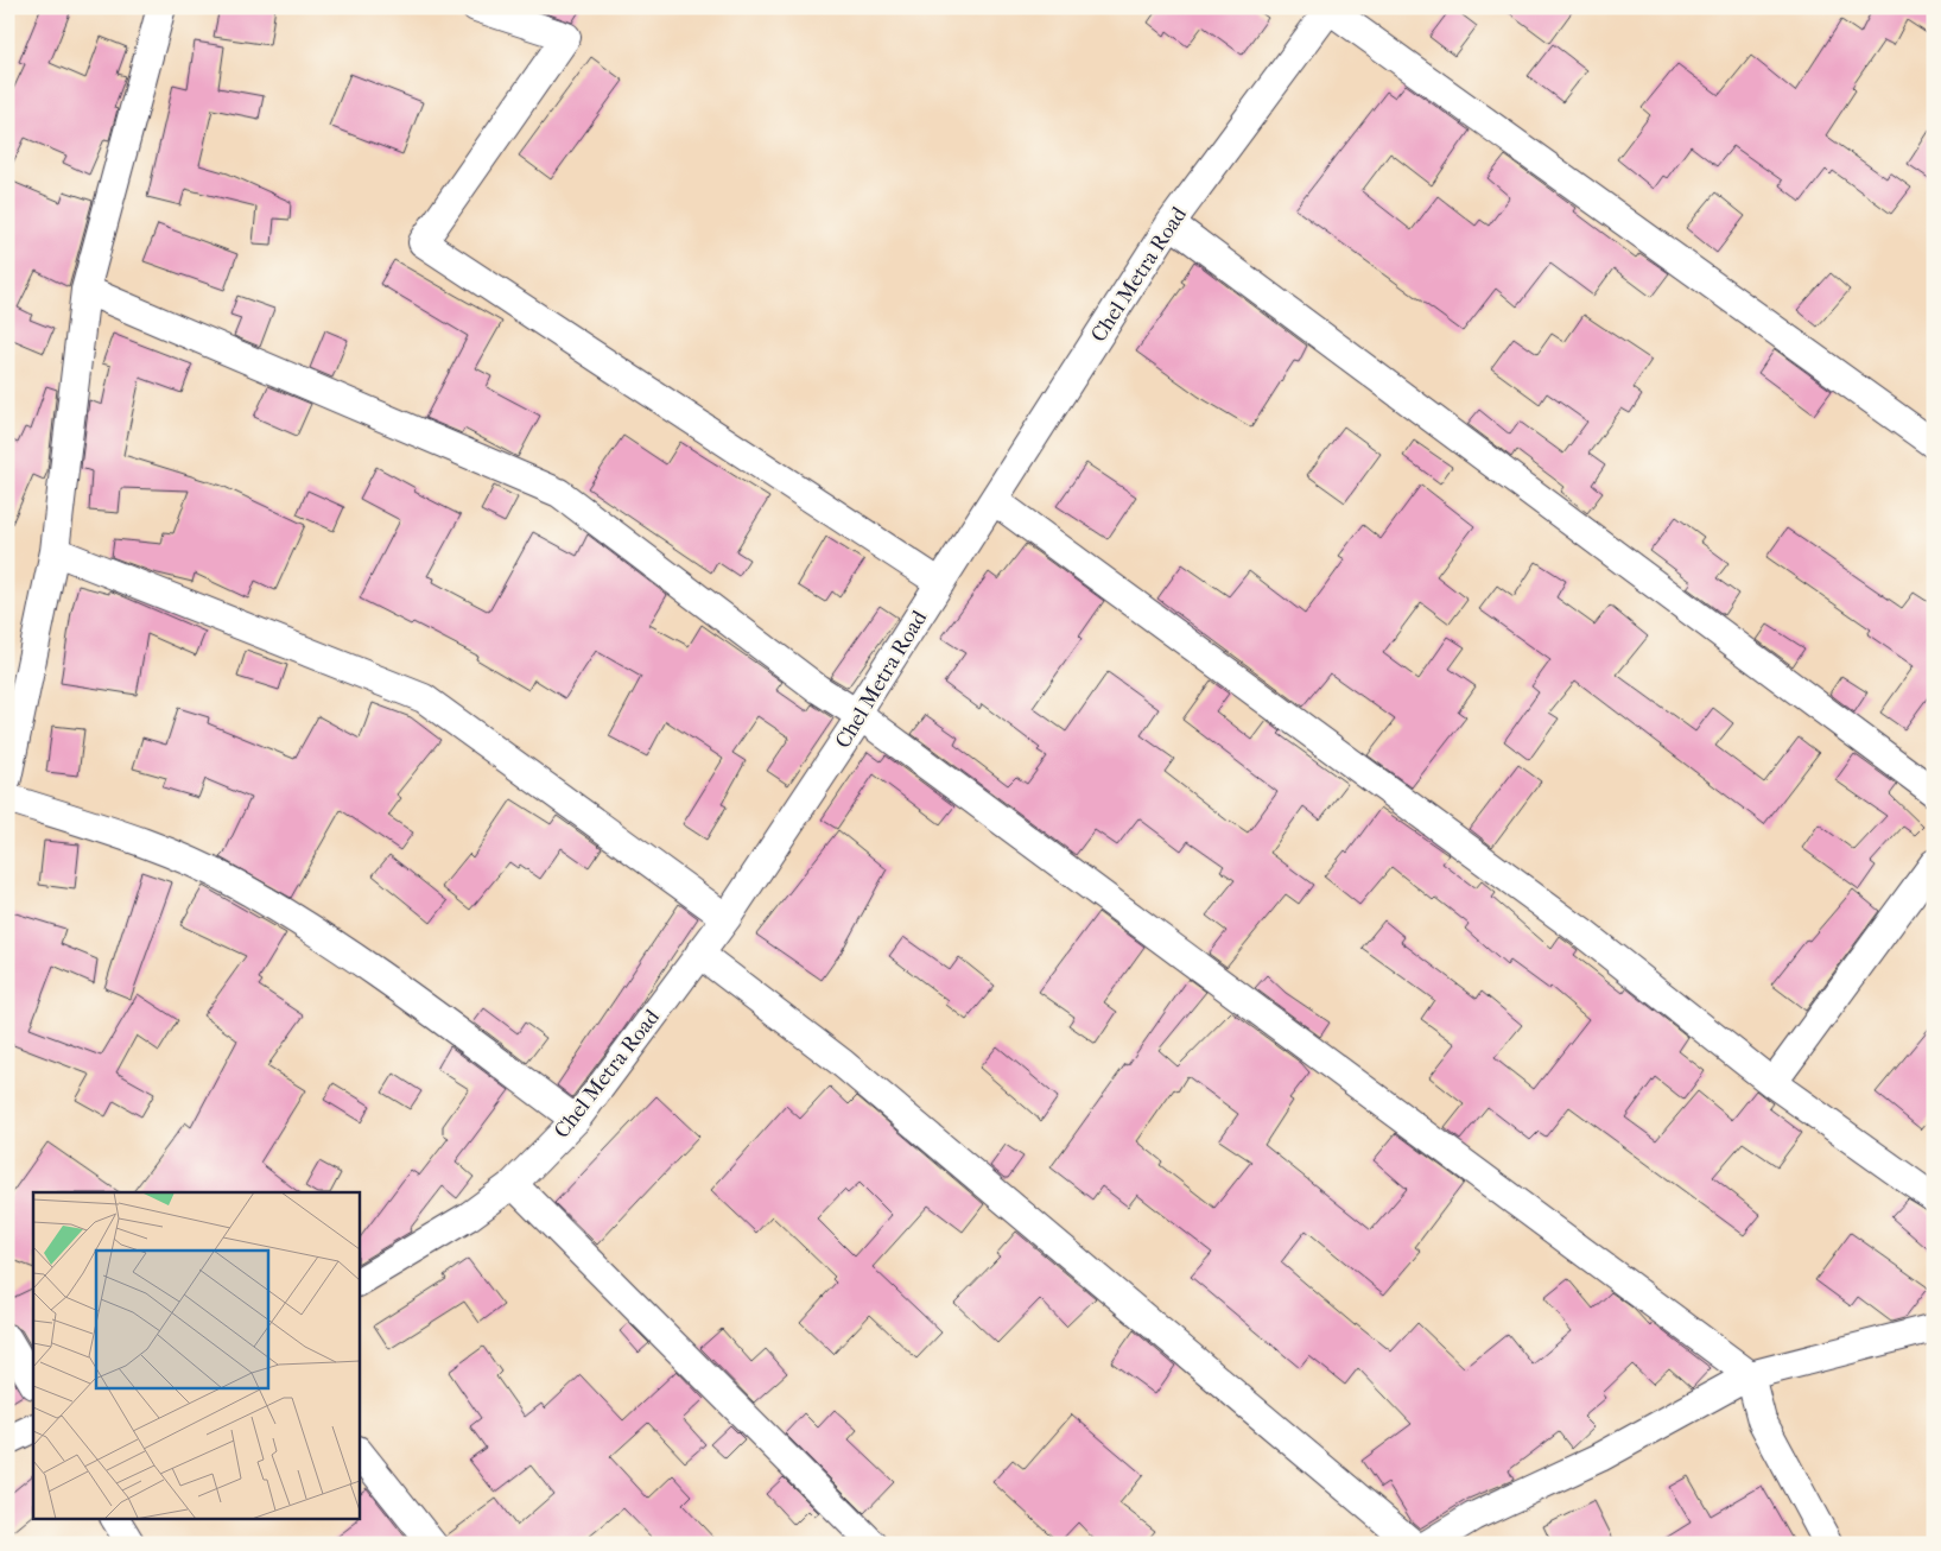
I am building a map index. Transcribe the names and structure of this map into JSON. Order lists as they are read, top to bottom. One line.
{"streets":{"street":["Chel Metra Road"]}}
